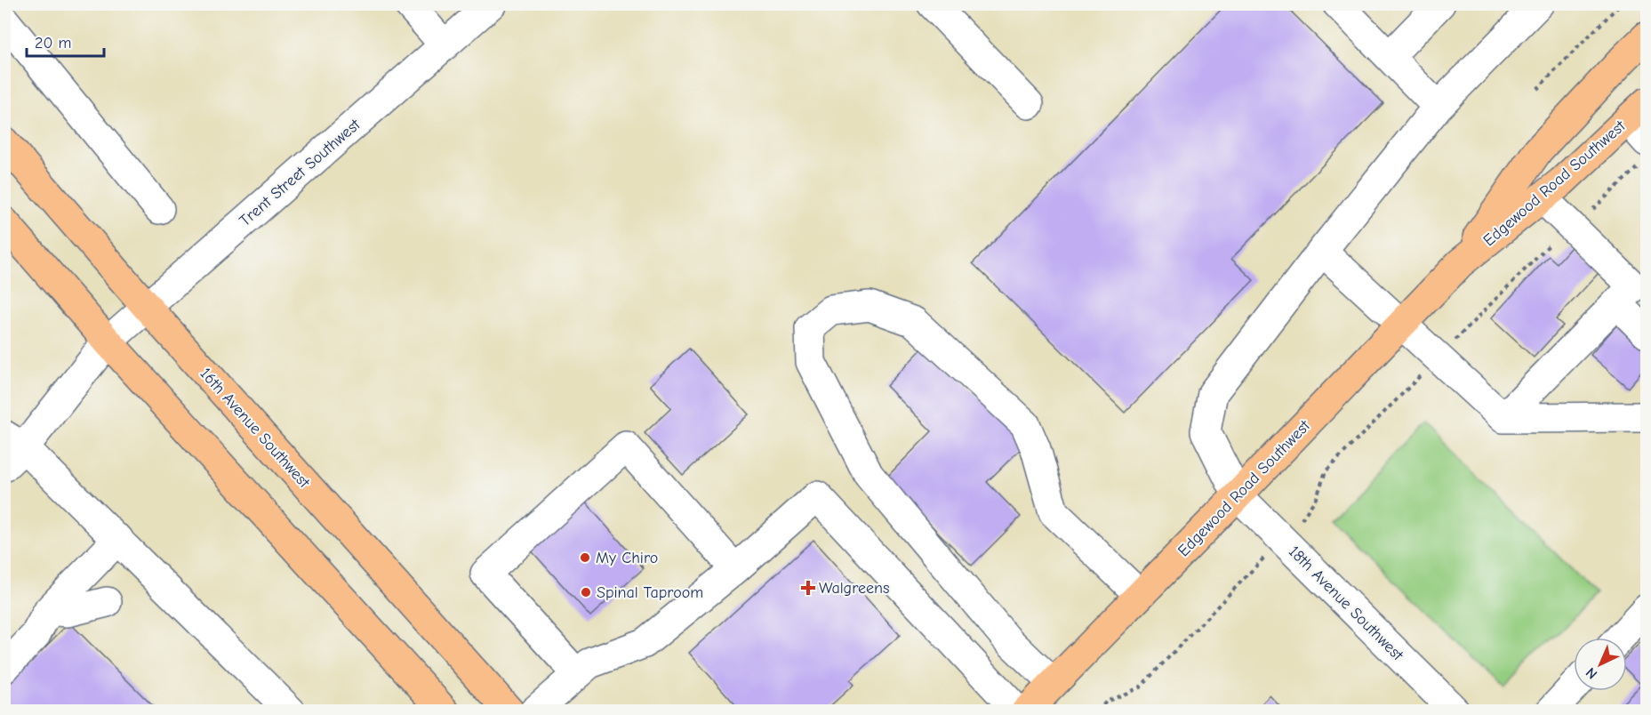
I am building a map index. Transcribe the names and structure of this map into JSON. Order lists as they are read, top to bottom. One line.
{"streets":{"main road":["Edgewood Road Southwest","16th Avenue Southwest"],"street":["Trent Street Southwest","18th Avenue Southwest"]},"crossings":[["Trent Street Southwest","16th Avenue Southwest"],["Edgewood Road Southwest","18th Avenue Southwest"]],"places":{"other":["My Chiro","Spinal Taproom"],"health":["Walgreens"]},"scale_bar":"20 m","north":"bottom left"}
